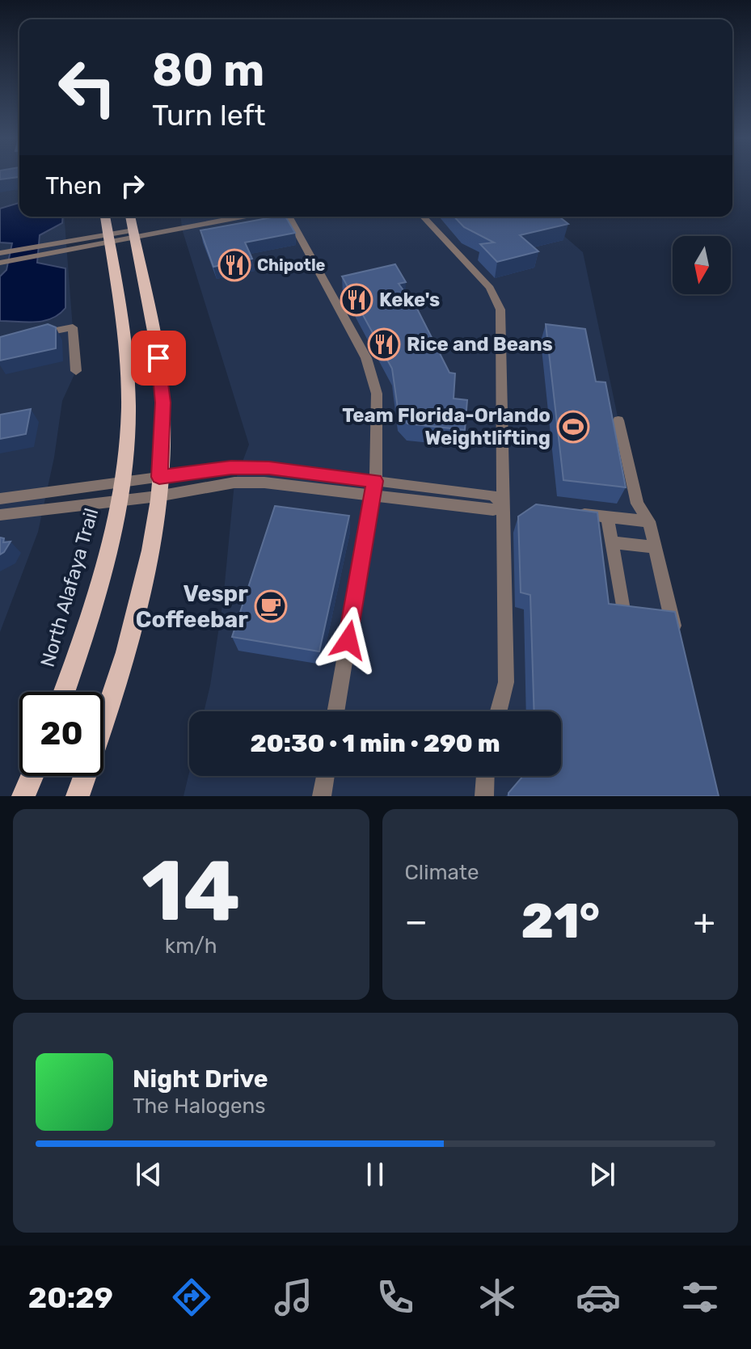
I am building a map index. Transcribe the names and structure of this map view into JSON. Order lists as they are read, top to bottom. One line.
{"streets":{"main road":["North Alafaya Trail"]},"places":{"restaurant":["Chipotle","Keke's","Rice and Beans"],"sports":["Team Florida-Orlando Weightlifting"],"cafe":["Vespr Coffeebar"]},"north":"bottom","page":{"turn":["80 m","Turn left"],"then":"Then","limit":"20","trip":"20:30 · 1 min · 290 m","tile":[["14","km/h"],"Climate"],"heat":["−","21°","+"],"song":["Night Drive","The Halogens"],"tabs":"20:29"}}
